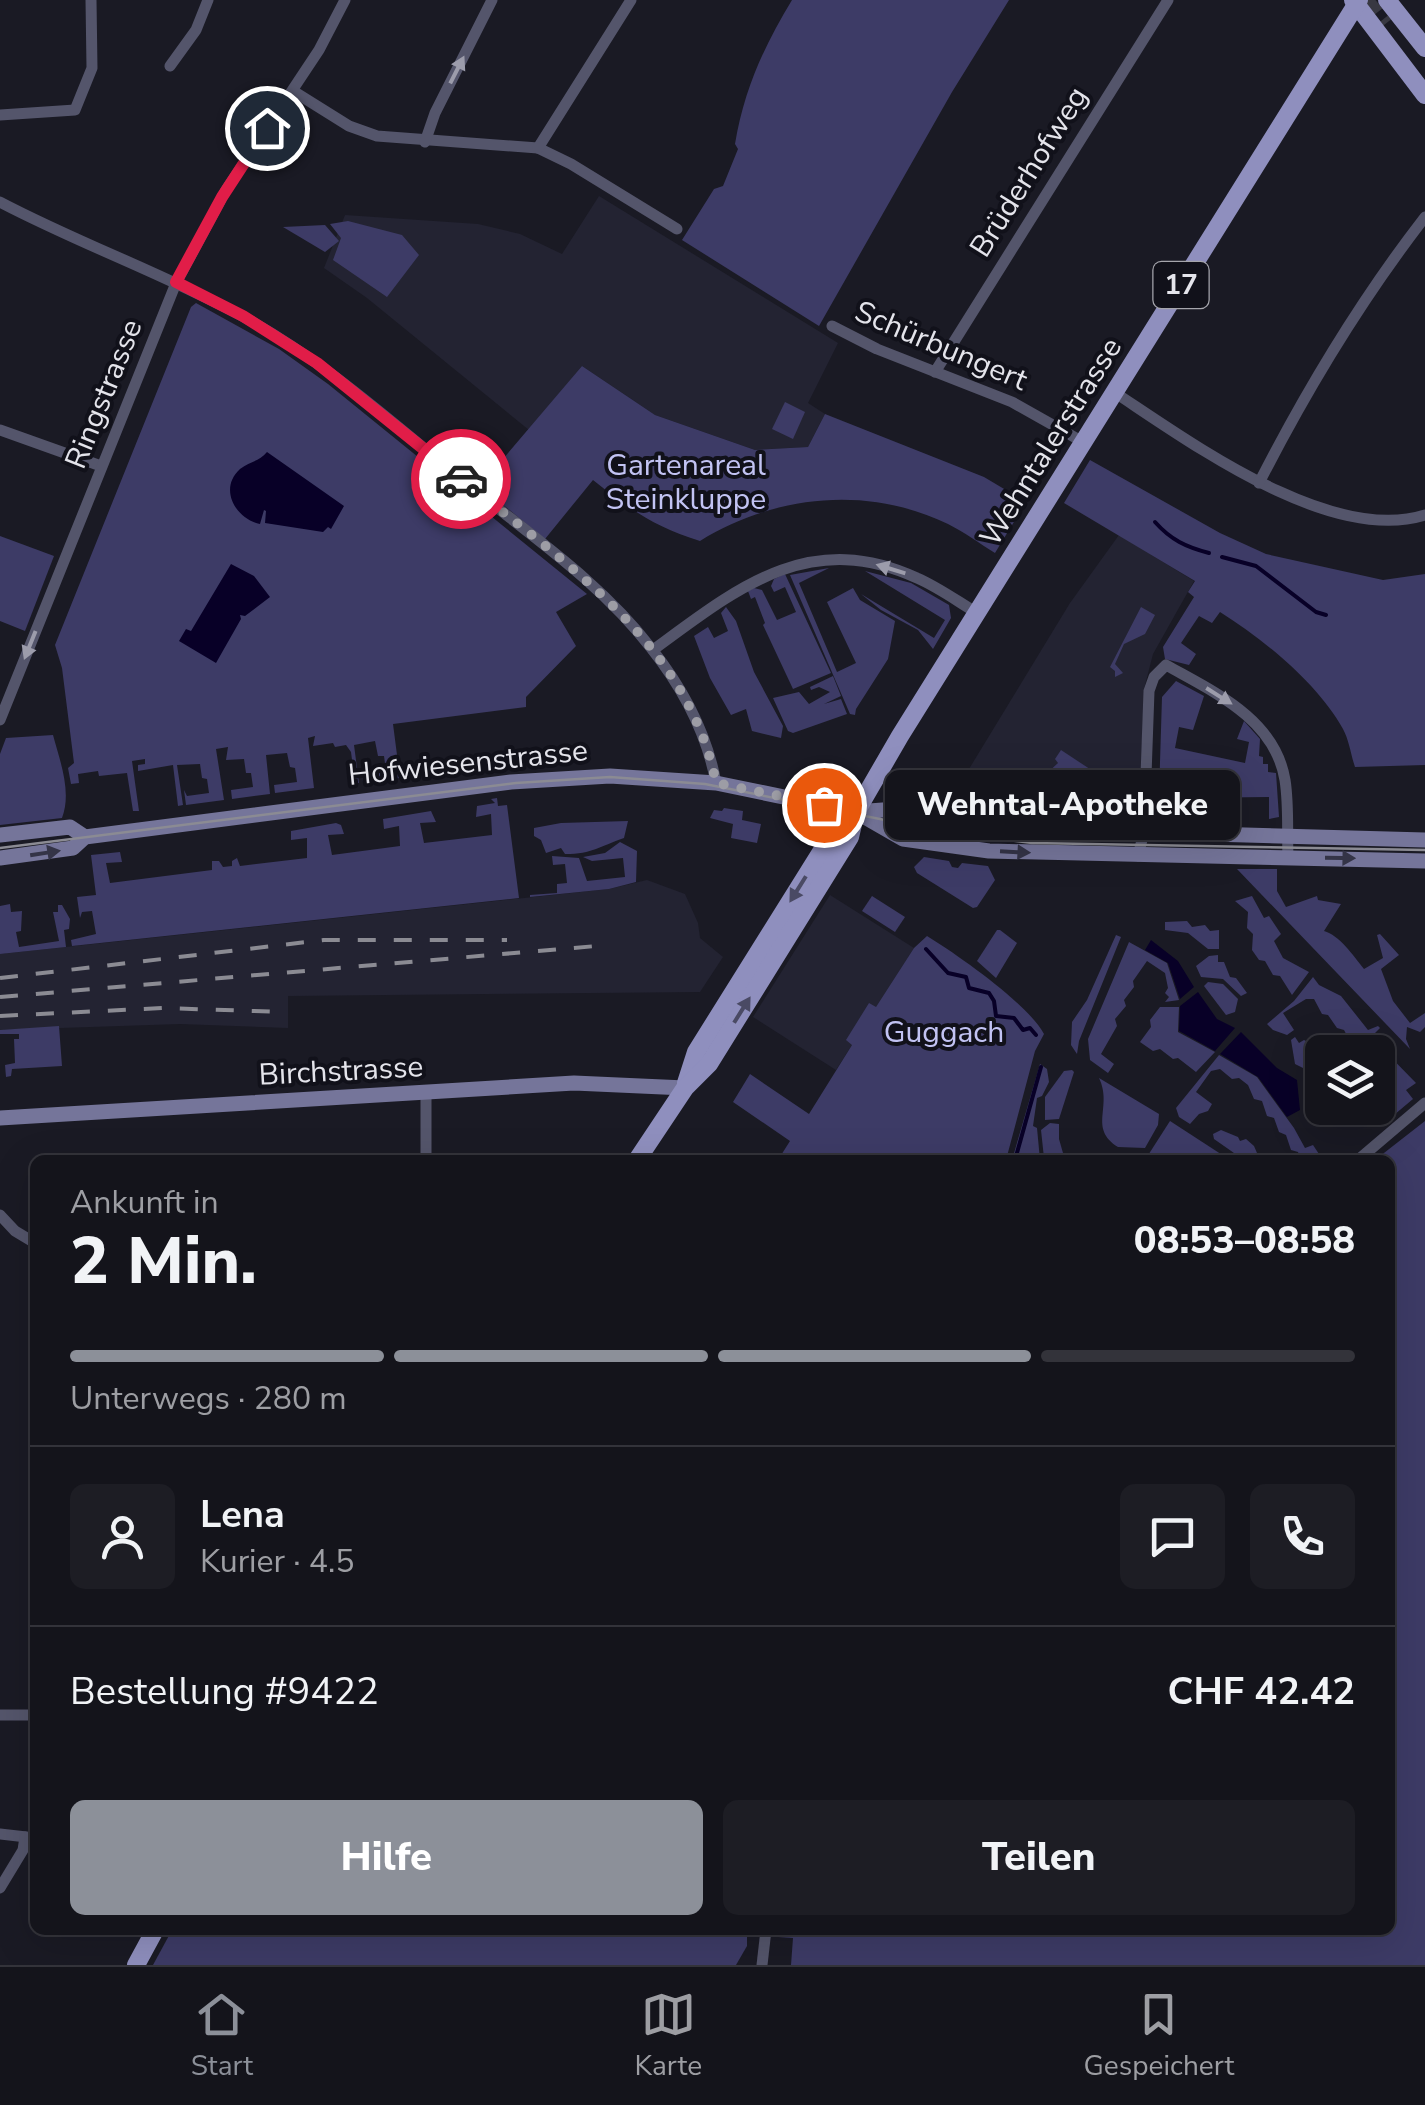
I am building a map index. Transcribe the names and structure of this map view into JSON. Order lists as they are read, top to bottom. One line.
{"streets":{"main road":["17","Wehntalerstrasse"],"street":["Brüderhofweg","Schürbungert","Ringstrasse","Hofwiesenstrasse","Birchstrasse"]},"crossings":[["Brüderhofweg","Schürbungert"],["Schürbungert","Wehntalerstrasse"],["Wehntalerstrasse","Hofwiesenstrasse"],["Wehntalerstrasse","Birchstrasse"]],"parks":["Gartenareal Steinkluppe","Guggach"],"places":["Wehntal-Apotheke"],"page":{"bubble":"Wehntal-Apotheke","heading":["2 Min.","Ankunft in","08:53–08:58"],"panel":["Lena","Kurier · 4.5","Bestellung #9422","CHF 42.42"],"bar":"Unterwegs · 280 m","buttons":["Hilfe","Teilen"],"tabs":["Start","Karte","Gespeichert"]}}
